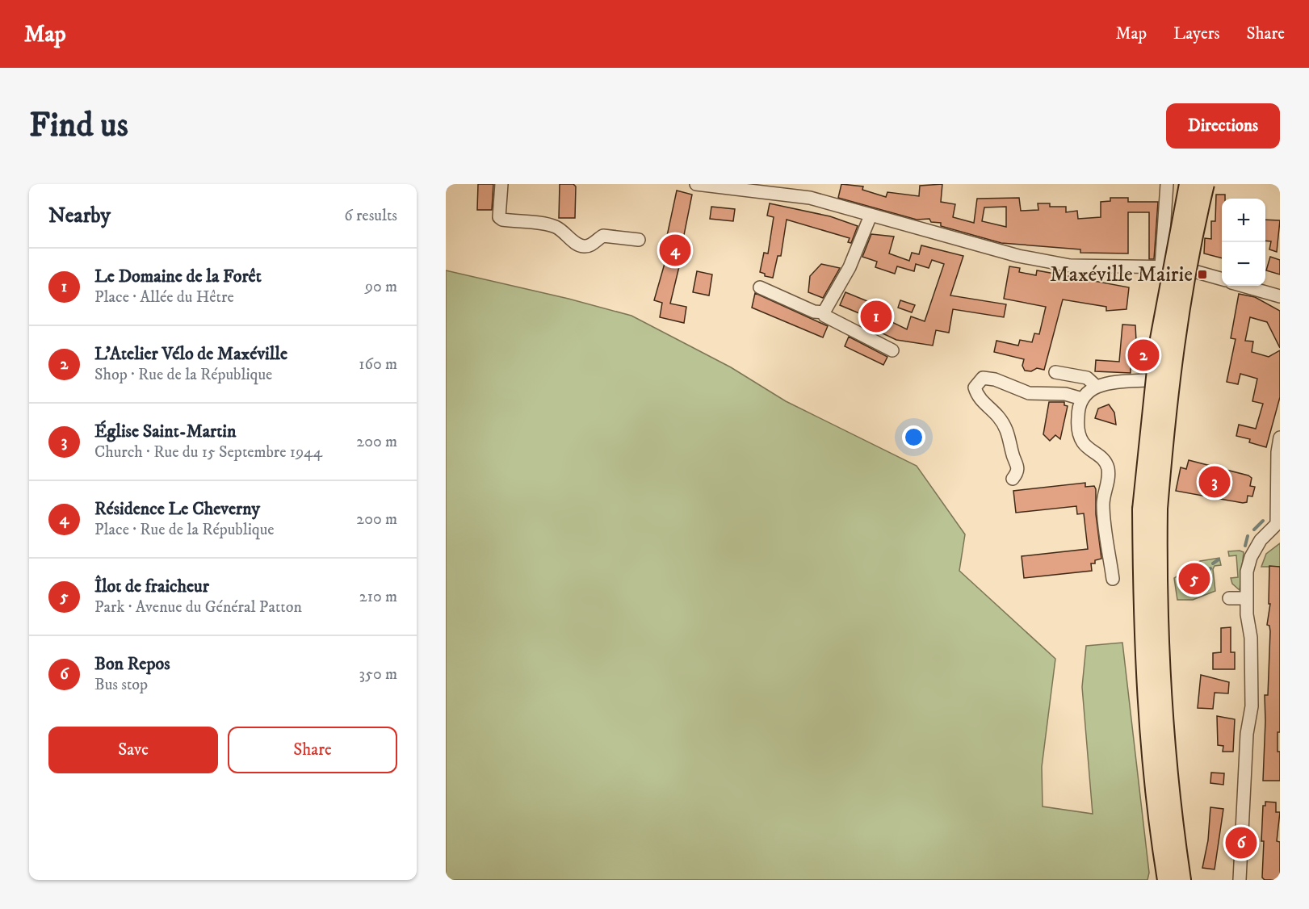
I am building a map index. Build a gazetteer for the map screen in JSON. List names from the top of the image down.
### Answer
{
  "places": {
    "transit": ["Maxéville Mairie"]
  },
  "page": {
    "header": "Map",
    "nav": ["Map", "Layers", "Share"],
    "buttons": [
      "Directions",
      ["Save", "Share"]
    ],
    "title": "Find us",
    "heading": ["Nearby", "6 results"],
    "map_buttons": ["+", "−"],
    "pins": [
      "4",
      "1",
      "2",
      "3",
      "5",
      "6"
    ],
    "list": [
      {
        "mark": "1",
        "name": "Le Domaine de la Forêt",
        "note": "Place · Allée du Hêtre",
        "value": "90 m"
      },
      {
        "mark": "2",
        "name": "L'Atelier Vélo de Maxéville",
        "note": "Shop · Rue de la République",
        "value": "160 m"
      },
      {
        "mark": "3",
        "name": "Église Saint-Martin",
        "note": "Church · Rue du 15 Septembre 1944",
        "value": "200 m"
      },
      {
        "mark": "4",
        "name": "Résidence Le Cheverny",
        "note": "Place · Rue de la République",
        "value": "200 m"
      },
      {
        "mark": "5",
        "name": "Îlot de fraicheur",
        "note": "Park · Avenue du Général Patton",
        "value": "210 m"
      },
      {
        "mark": "6",
        "name": "Bon Repos",
        "note": "Bus stop",
        "value": "350 m"
      }
    ]
  }
}
